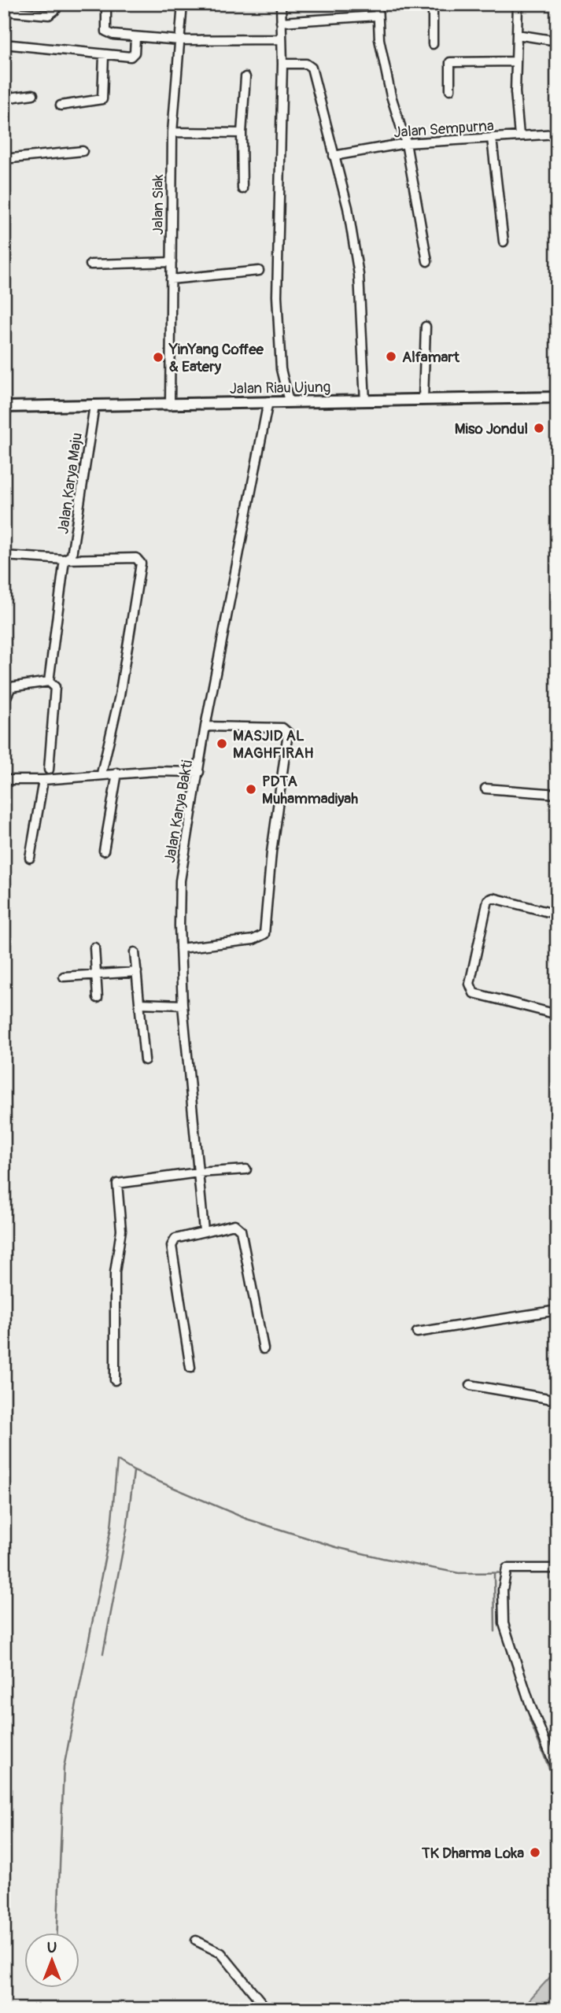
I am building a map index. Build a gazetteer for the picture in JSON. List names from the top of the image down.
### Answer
{
  "streets": {
    "main road": ["Jalan Riau Ujung"],
    "street": [
      "Jalan Sempurna",
      "Jalan Siak",
      "Jalan Karya Maju",
      "Jalan Karya Bakti"
    ]
  },
  "crossings": [
    ["Jalan Siak", "Jalan Riau Ujung"],
    ["Jalan Riau Ujung", "Jalan Karya Maju"],
    ["Jalan Riau Ujung", "Jalan Karya Bakti"]
  ],
  "places": [
    "Alfamart",
    "YinYang Coffee & Eatery",
    "Miso Jondul",
    "MASJID AL MAGHFIRAH",
    "PDTA Muhammadiyah",
    "TK Dharma Loka"
  ],
  "north": "top"
}
